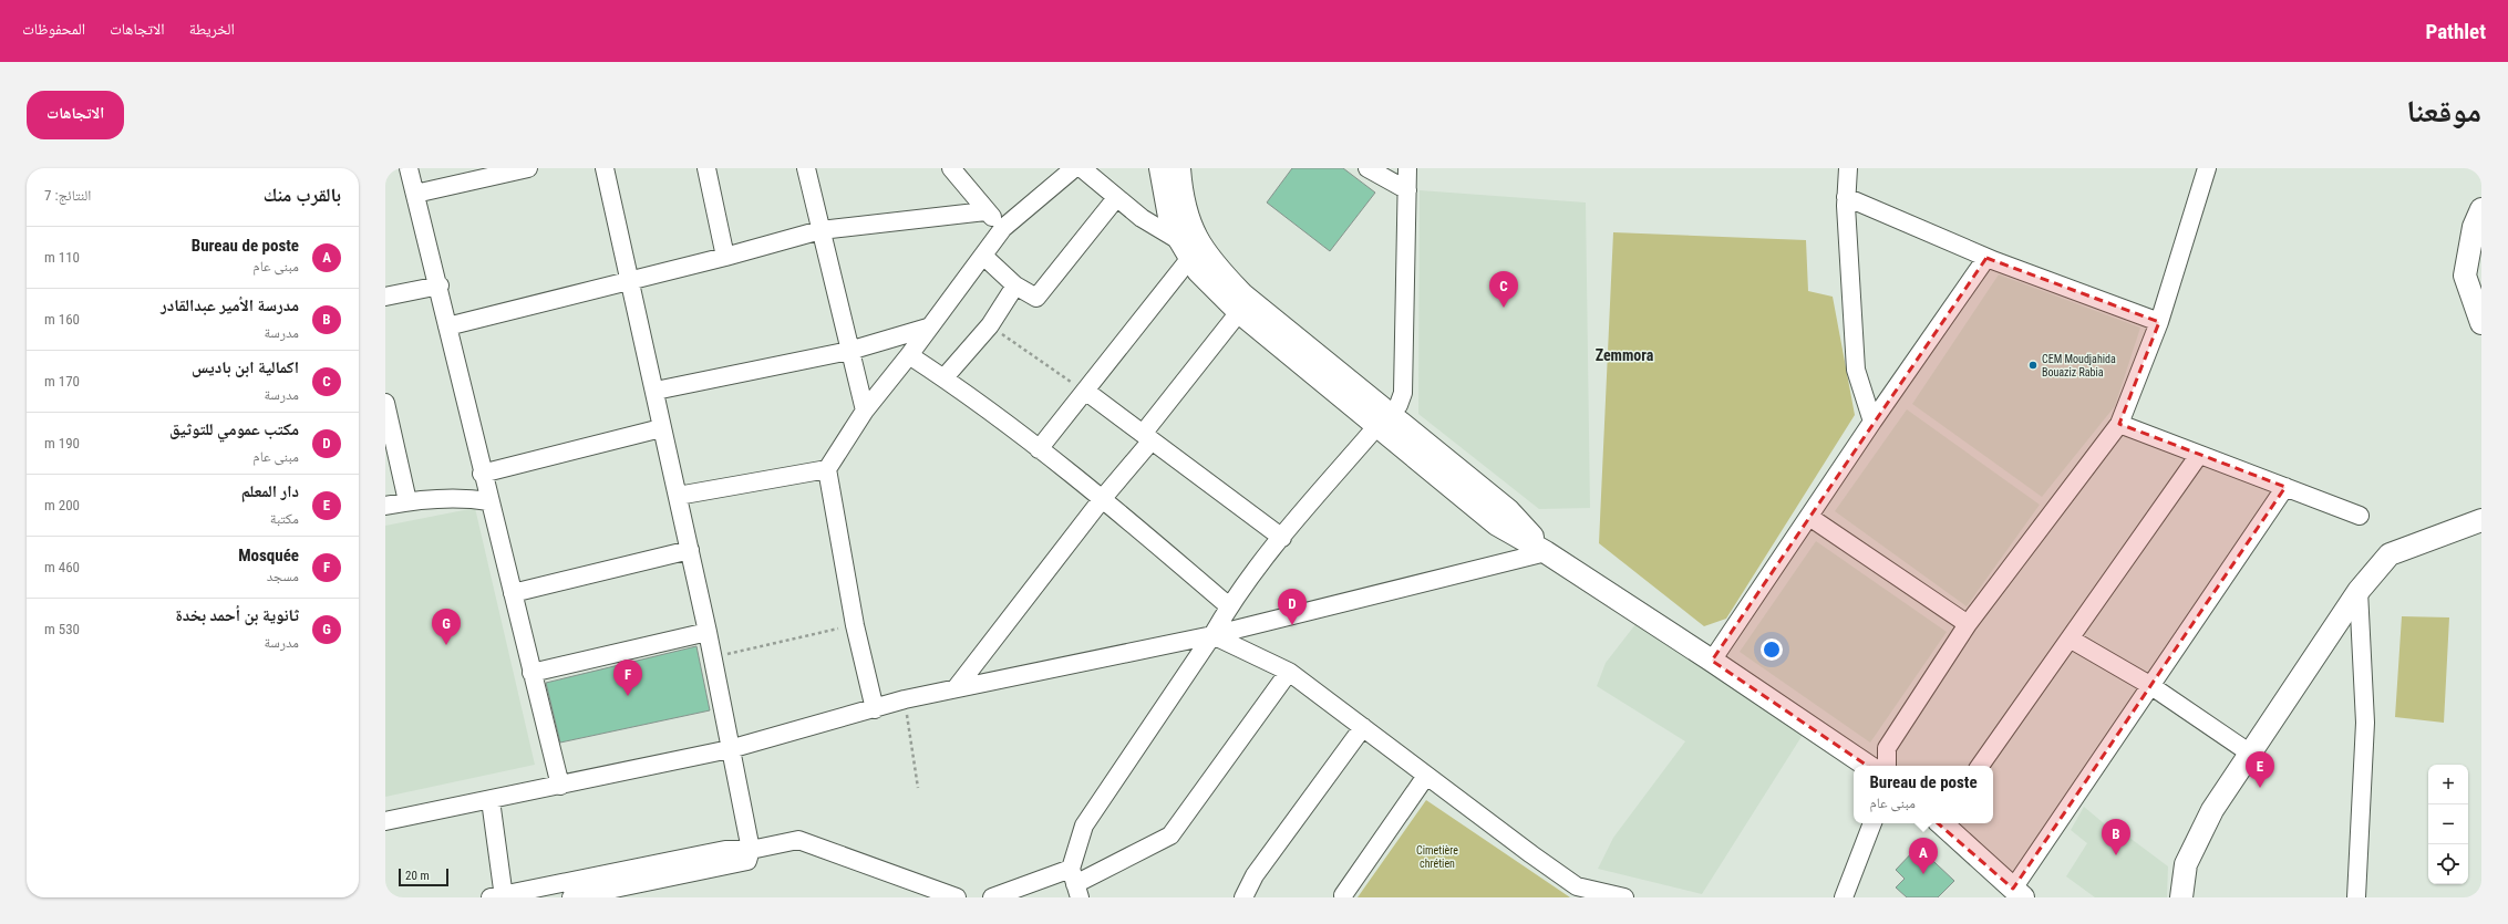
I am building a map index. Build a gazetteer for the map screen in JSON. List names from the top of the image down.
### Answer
{
  "districts": ["Zemmora"],
  "parks": ["Cimetière chrétien"],
  "places": ["CEM Moudjahida Bouaziz Rabia"],
  "scale_bar": "20 m",
  "page": {
    "header": "Pathlet",
    "nav": ["الخريطة", "الاتجاهات", "المحفوظات"],
    "title": "موقعنا",
    "buttons": "الاتجاهات",
    "heading": ["بالقرب منك", "النتائج: 7"],
    "list": [
      {
        "mark": "A",
        "name": "Bureau de poste",
        "note": "مبنى عام",
        "value": "110 m"
      },
      {
        "mark": "B",
        "name": "مدرسة الأمير عبدالقادر",
        "note": "مدرسة",
        "value": "160 m"
      },
      {
        "mark": "C",
        "name": "اكمالية ابن باديس",
        "note": "مدرسة",
        "value": "170 m"
      },
      {
        "mark": "D",
        "name": "مكتب عمومي للتوثيق",
        "note": "مبنى عام",
        "value": "190 m"
      },
      {
        "mark": "E",
        "name": "دار المعلم",
        "note": "مكتبة",
        "value": "200 m"
      },
      {
        "mark": "F",
        "name": "Mosquée",
        "note": "مسجد",
        "value": "460 m"
      },
      {
        "mark": "G",
        "name": "ثانوية بن أحمد بخدة",
        "note": "مدرسة",
        "value": "530 m"
      }
    ],
    "pins": [
      "C",
      "D",
      "G",
      "F",
      "E",
      "B",
      "A"
    ],
    "map_buttons": ["+", "−"],
    "popup": ["Bureau de poste", "مبنى عام"],
    "scale": "20 m"
  }
}
